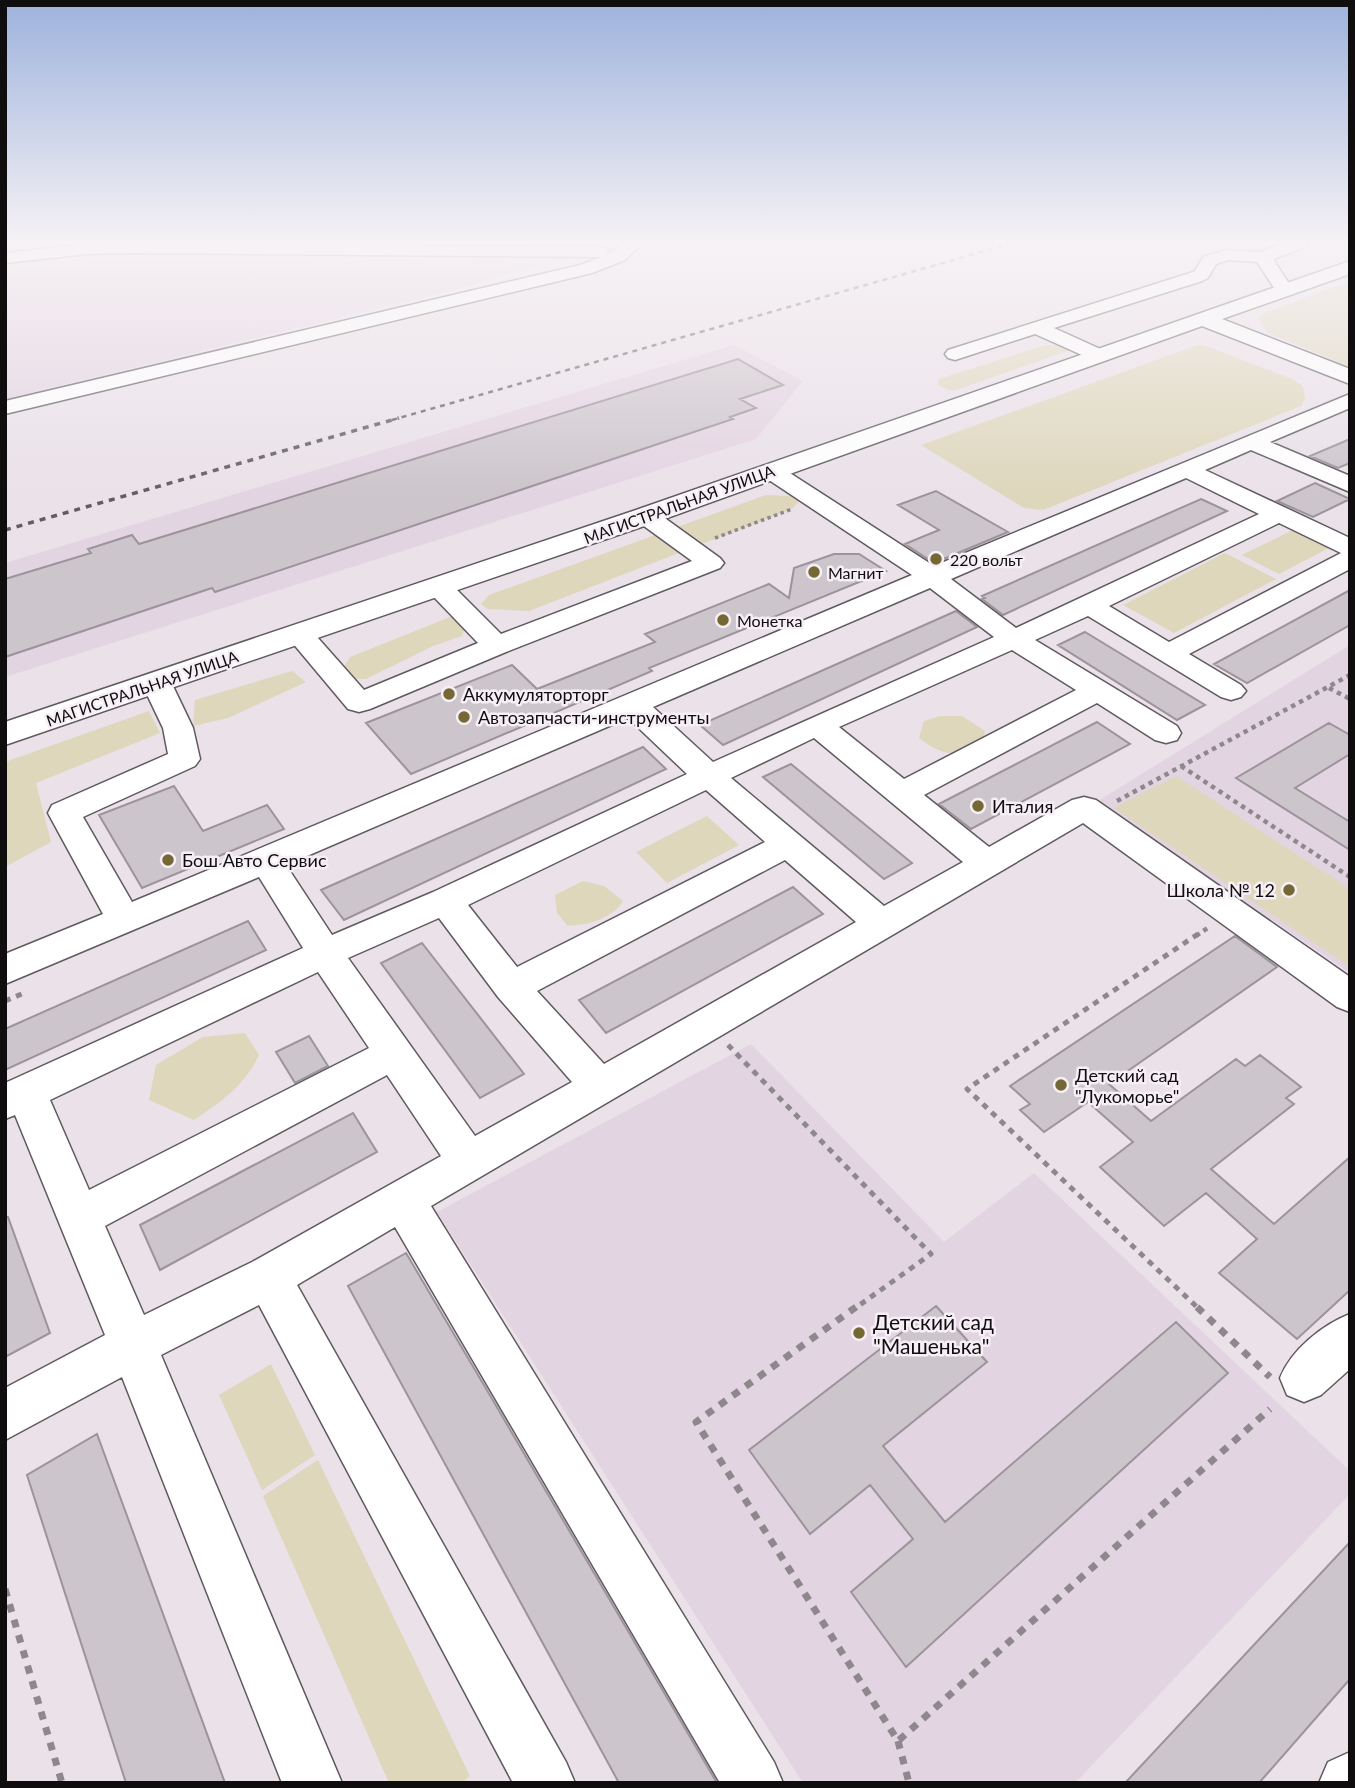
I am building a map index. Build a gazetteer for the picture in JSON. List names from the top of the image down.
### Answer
{
  "streets": {
    "main road": ["МАГИСТРАЛЬНАЯ УЛИЦА"]
  },
  "places": [
    "220 вольт",
    "Магнит",
    "Монетка",
    "Аккумуляторторг",
    "Автозапчасти-инструменты",
    "Италия",
    "Бош Авто Сервис",
    "Школа № 12",
    "Детский сад \"Лукоморье\"",
    "Детский сад \"Машенька\""
  ]
}
